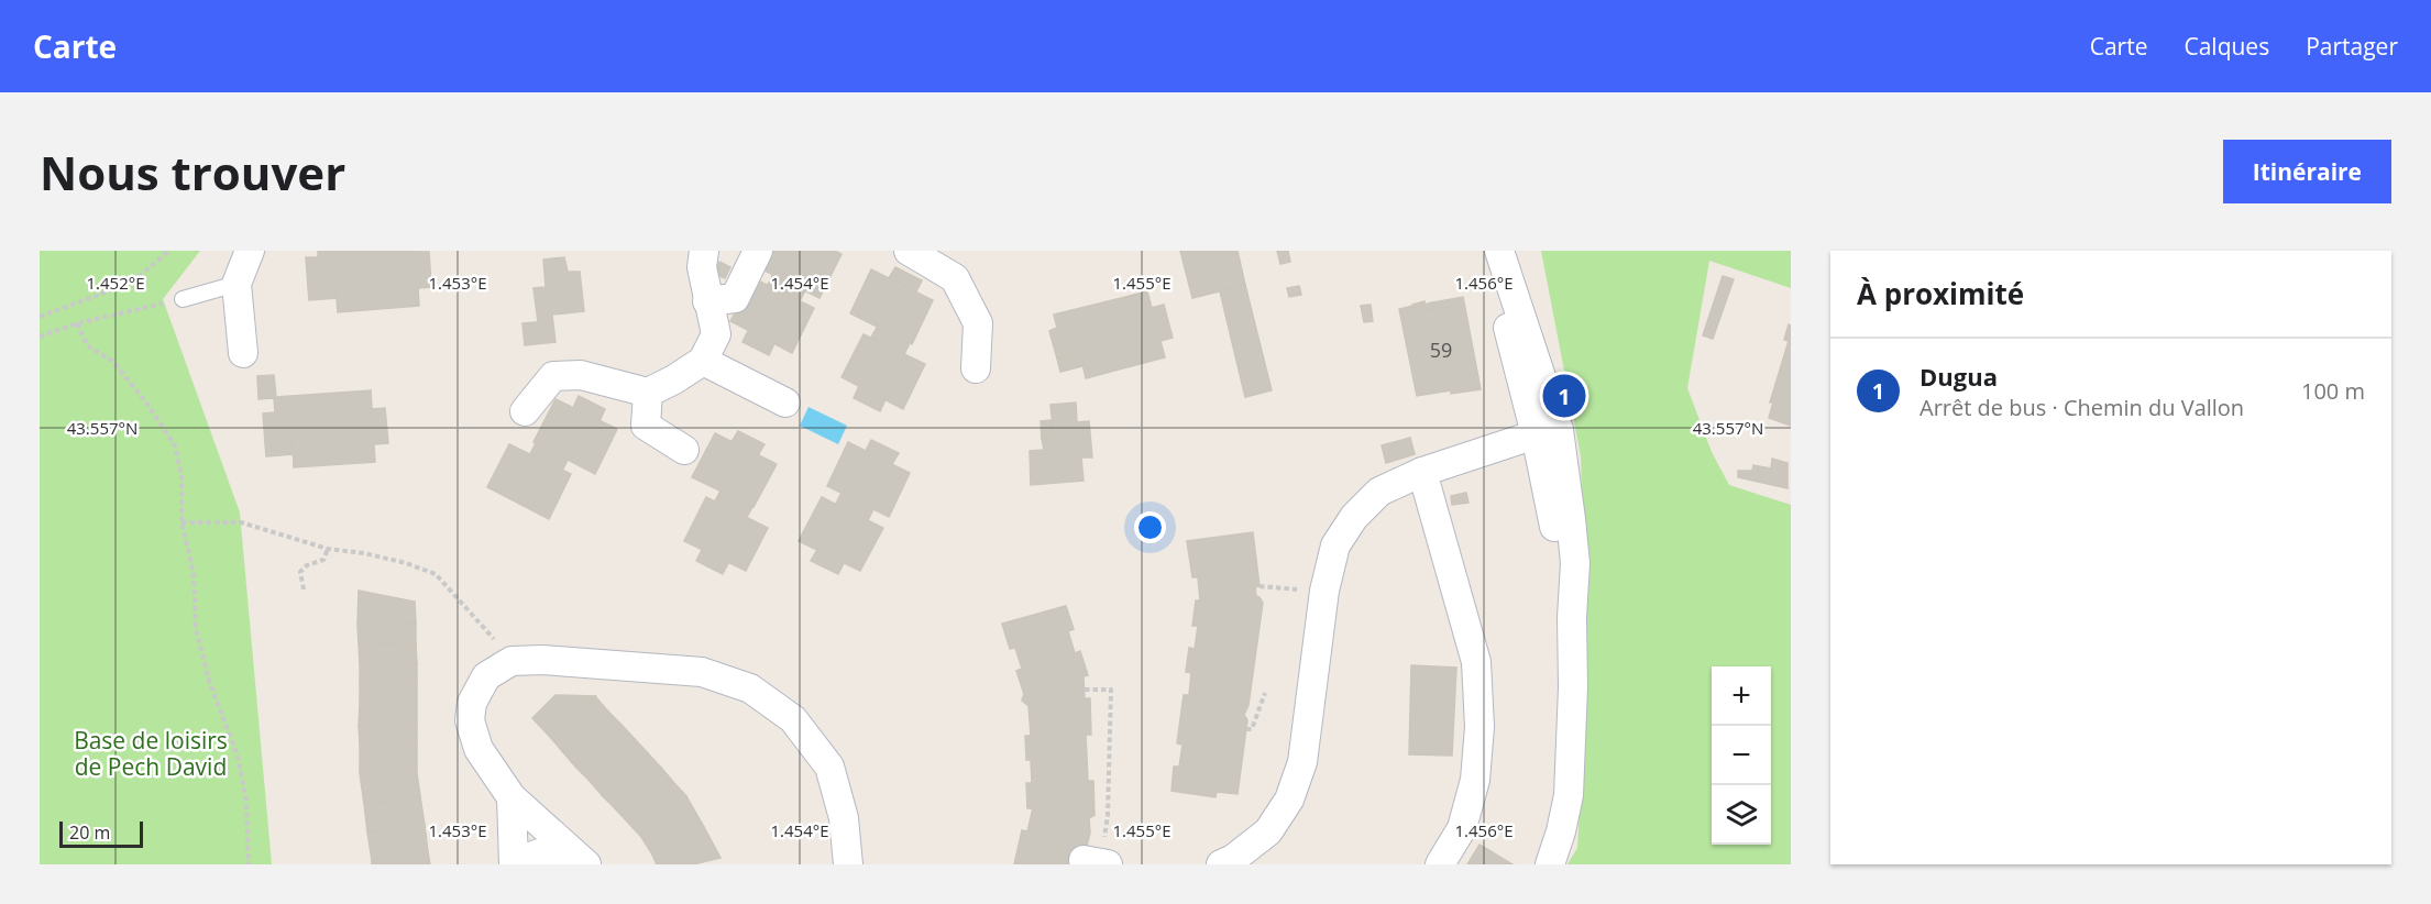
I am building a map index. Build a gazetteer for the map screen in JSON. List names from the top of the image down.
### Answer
{
  "parks": ["Base de loisirs de Pech David"],
  "house_numbers": ["59"],
  "scale_bar": "20 m",
  "page": {
    "header": "Carte",
    "nav": ["Carte", "Calques", "Partager"],
    "buttons": "Itinéraire",
    "title": "Nous trouver",
    "heading": "À proximité",
    "list": [
      {
        "mark": "1",
        "name": "Dugua",
        "note": "Arrêt de bus · Chemin du Vallon",
        "value": "100 m"
      }
    ],
    "pins": "1",
    "map_buttons": ["+", "−"],
    "scale": "20 m"
  },
  "coordinates": [
    "1.452°E",
    "1.453°E",
    "1.454°E",
    "1.455°E",
    "1.456°E",
    "43.557°N"
  ]
}
